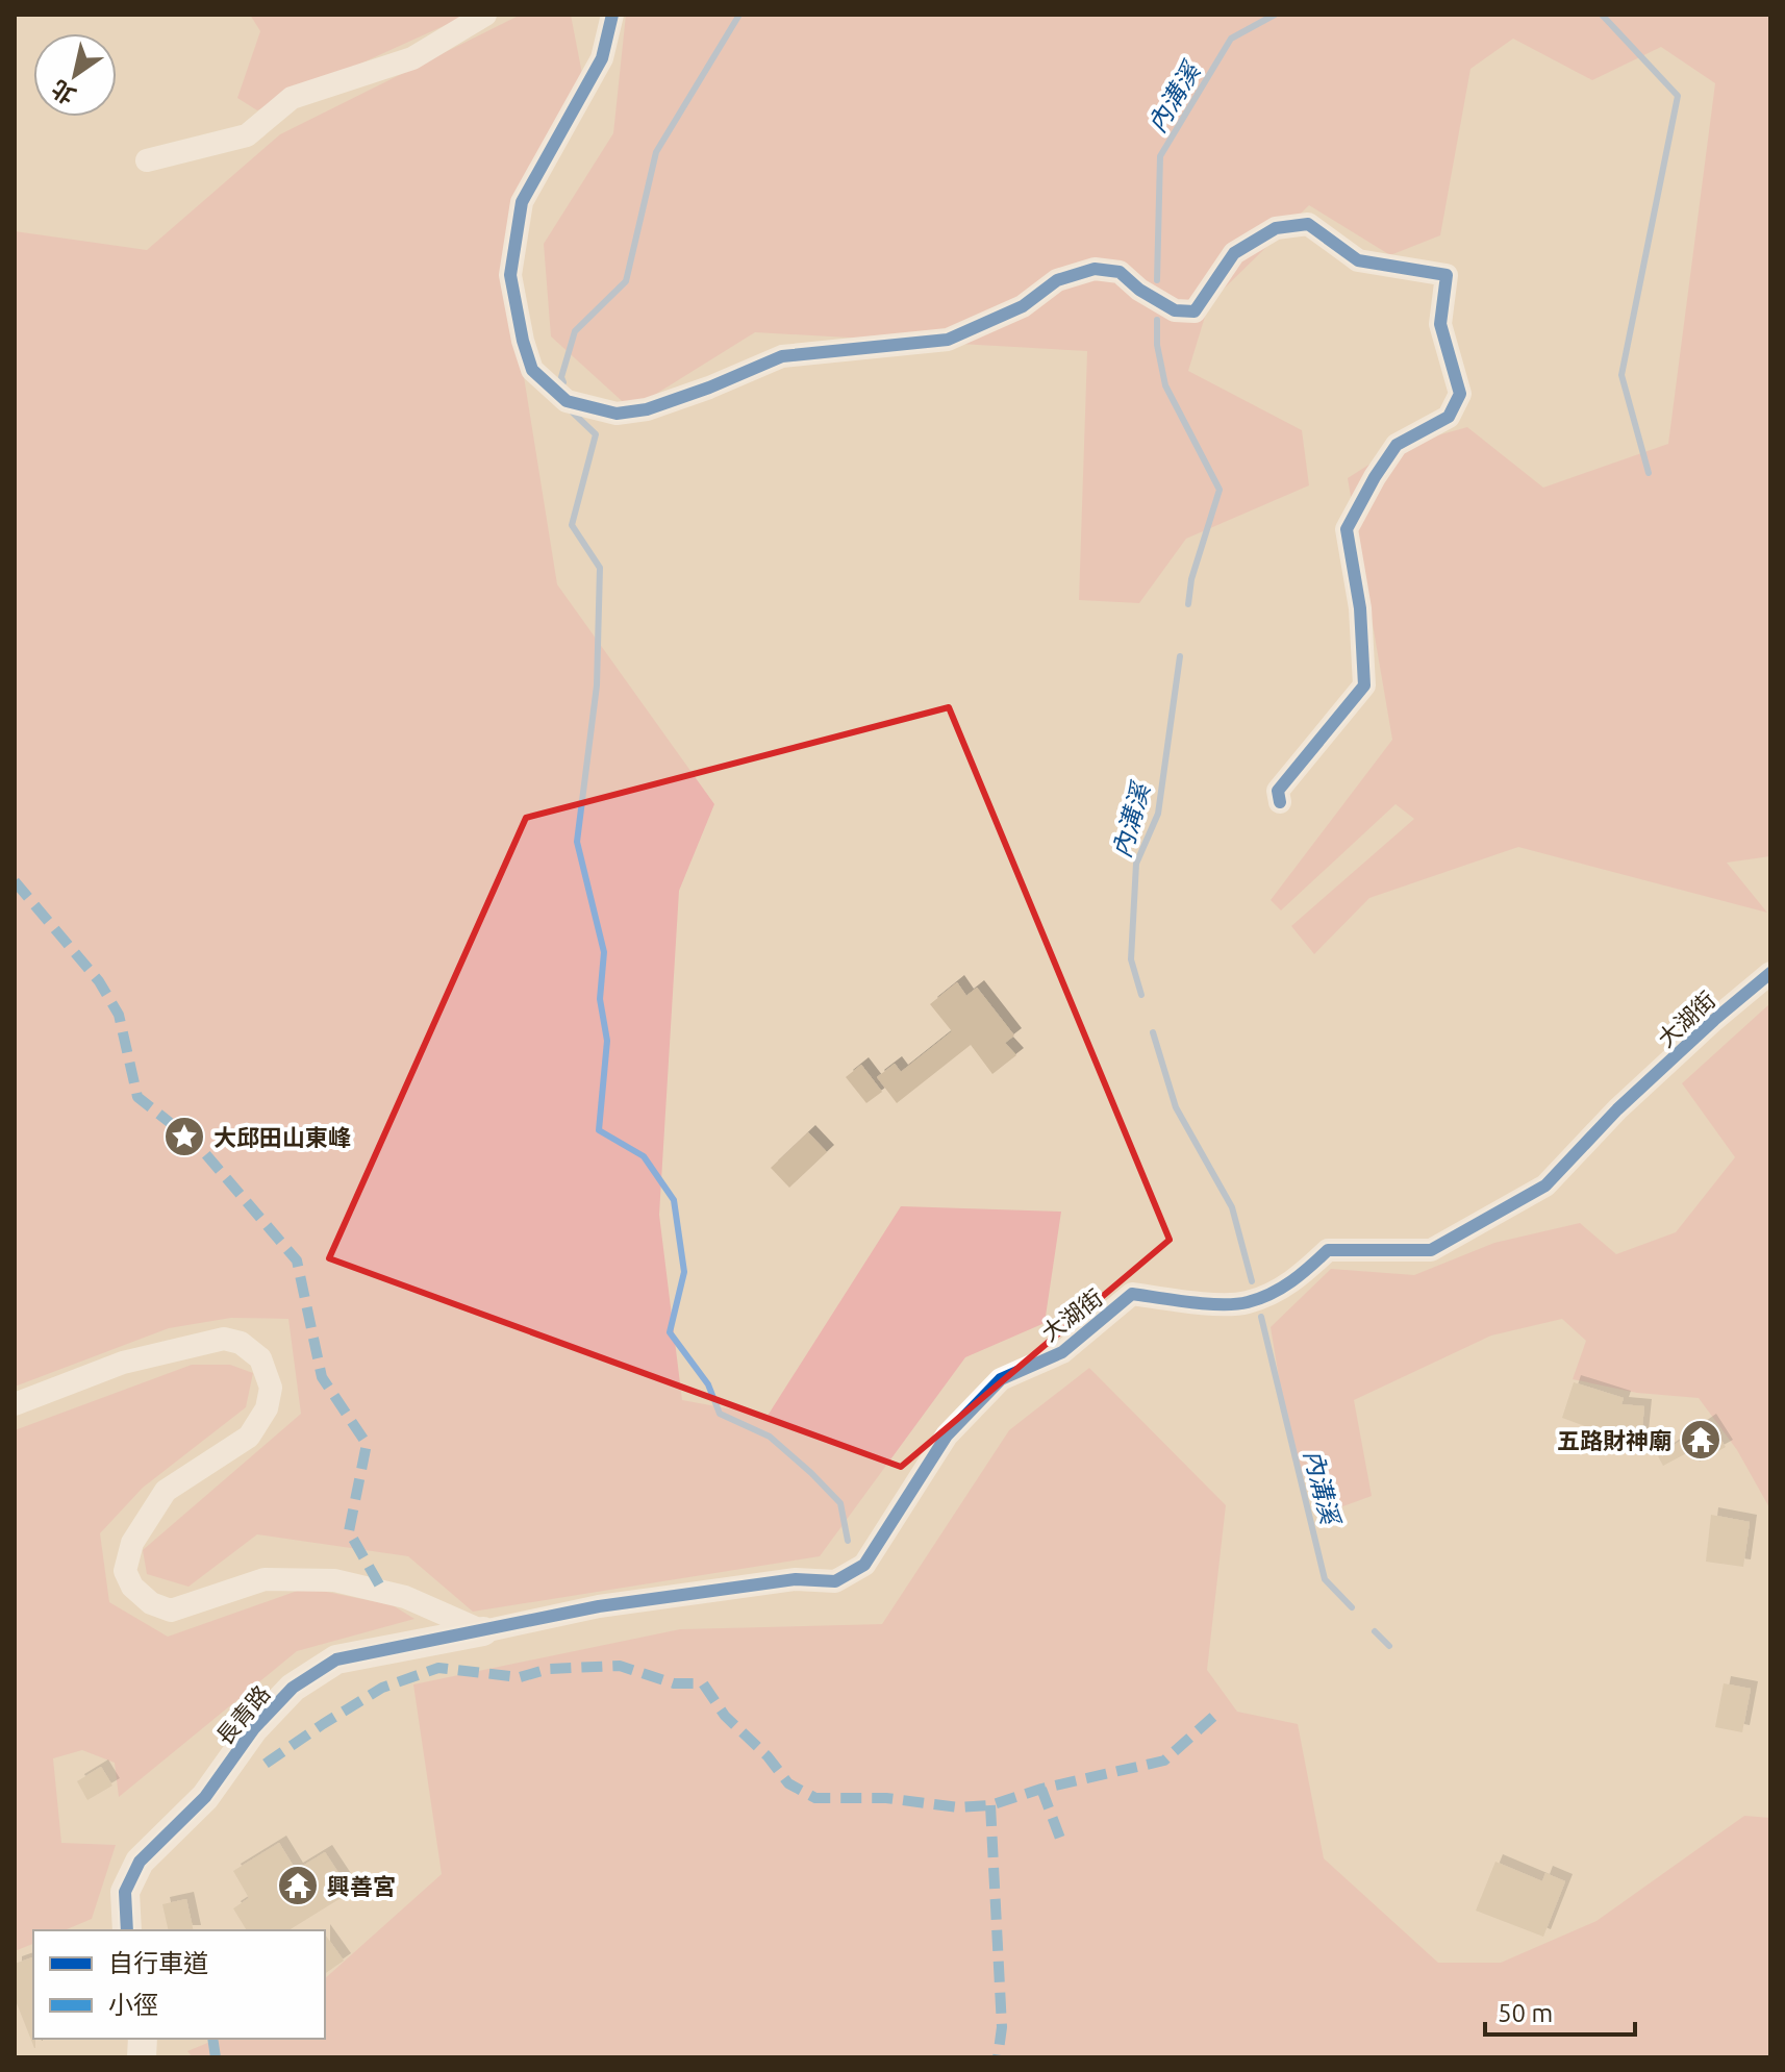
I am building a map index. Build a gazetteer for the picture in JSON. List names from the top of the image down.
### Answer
{
  "streets": {
    "street": ["大湖街", "長青路"]
  },
  "crossings": [
    ["大湖街", "長青路"]
  ],
  "water": ["內溝溪"],
  "places": {
    "place": ["大邱田山東峰"],
    "temple": ["五路財神廟", "興善宮"]
  },
  "legend": ["自行車道", "小徑"],
  "scale_bar": "50 m",
  "north": "bottom left"
}
